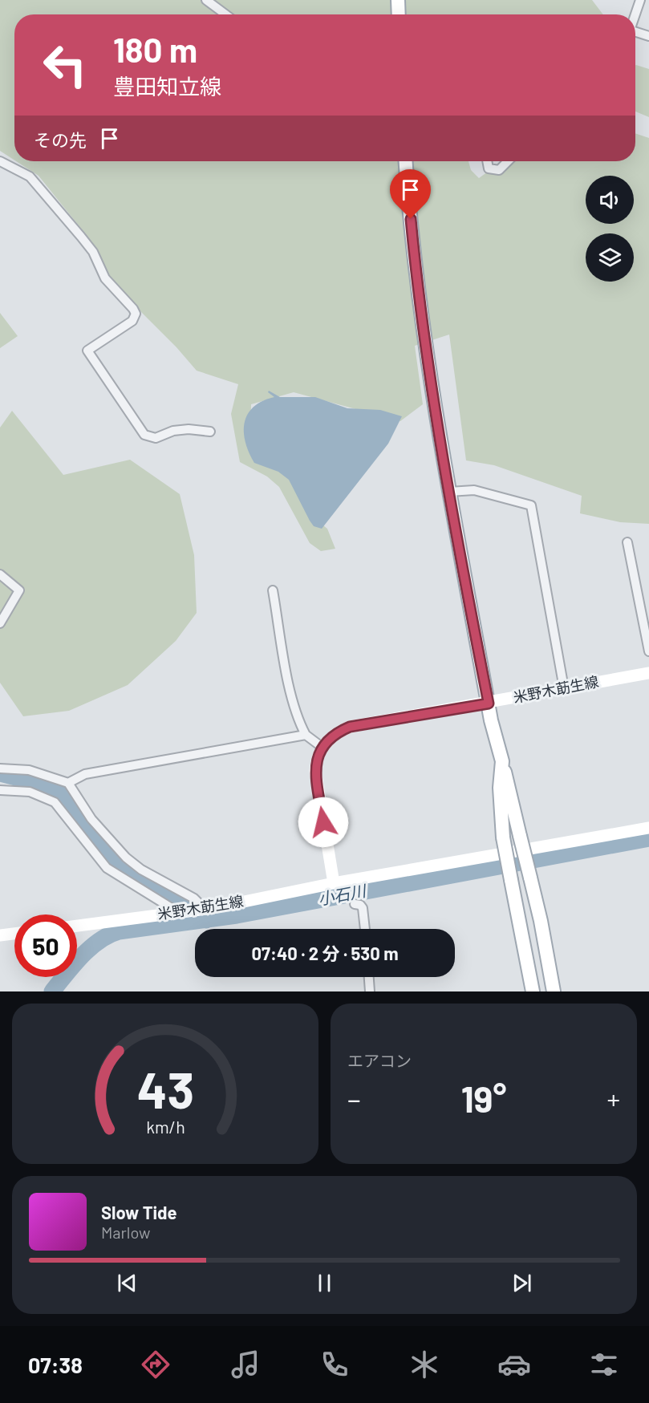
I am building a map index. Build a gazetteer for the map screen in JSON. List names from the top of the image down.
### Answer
{
  "streets": {
    "main road": ["米野木莇生線"]
  },
  "water": ["小石川"],
  "page": {
    "turn": ["180 m", "豊田知立線"],
    "then": "その先",
    "limit": "50",
    "trip": "07:40 · 2 分 · 530 m",
    "tile": "エアコン",
    "heat": ["−", "19°", "+"],
    "song": ["Slow Tide", "Marlow"],
    "tabs": "07:38",
    "gauge": ["43", "km/h"]
  }
}
